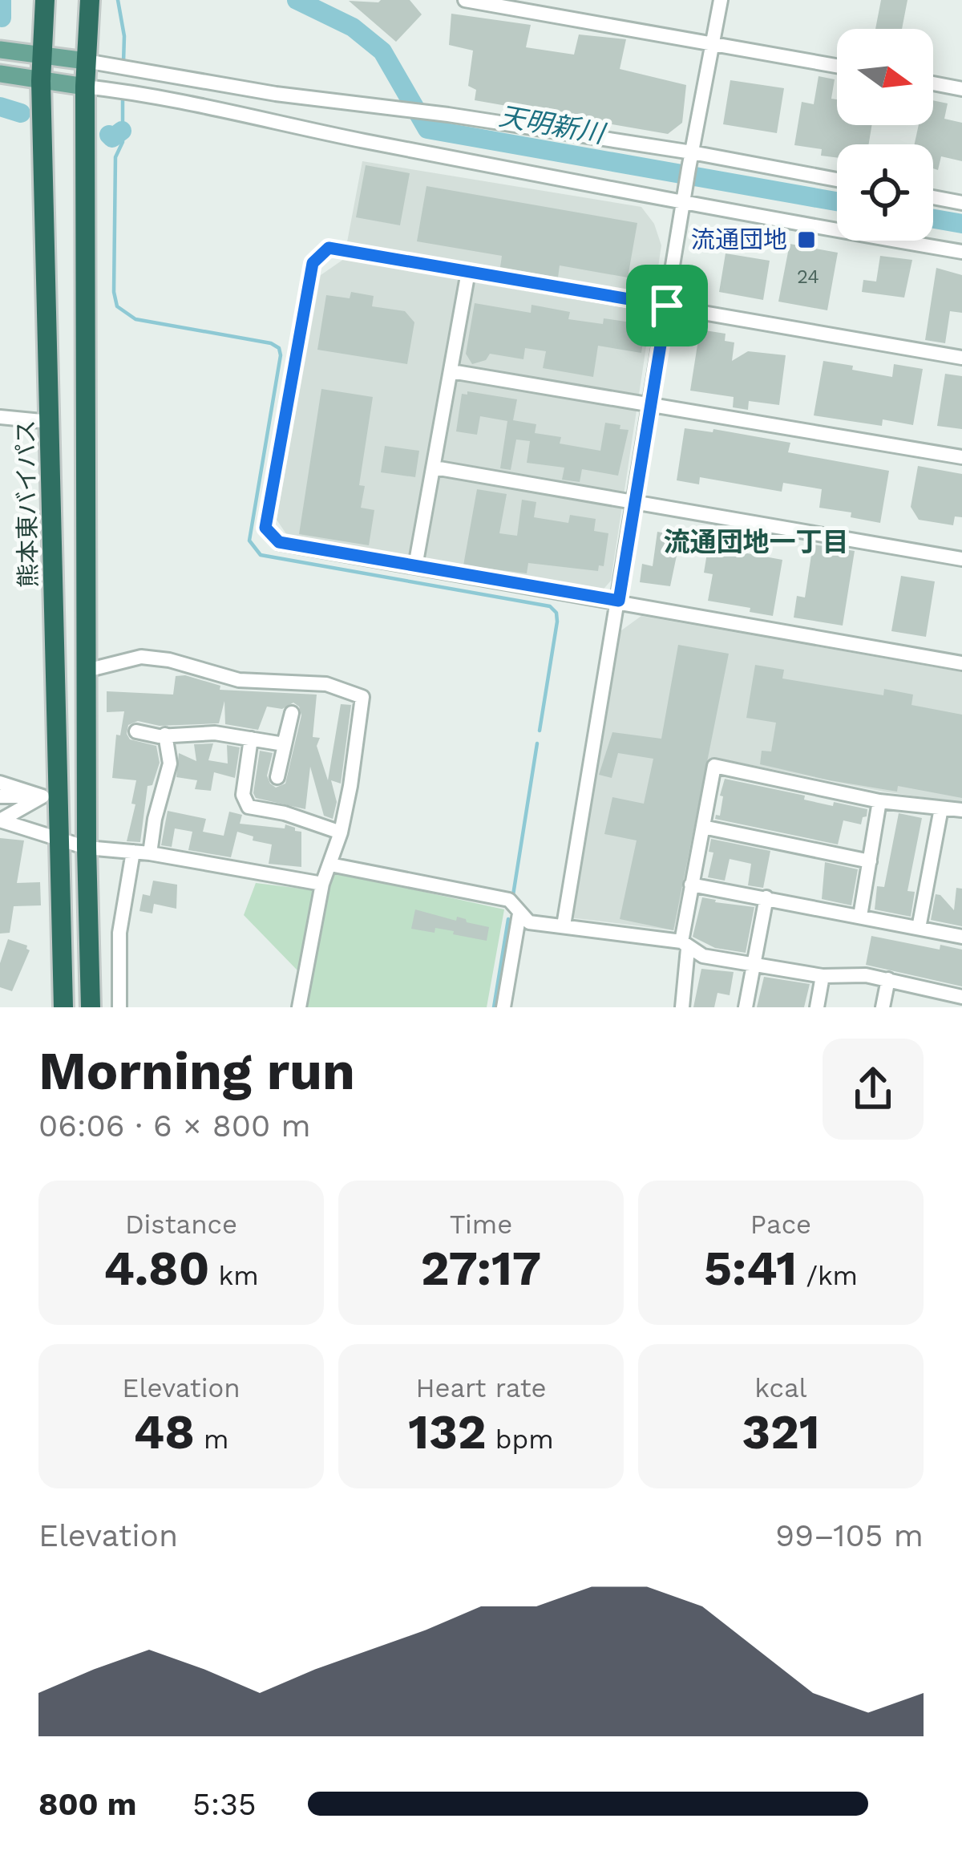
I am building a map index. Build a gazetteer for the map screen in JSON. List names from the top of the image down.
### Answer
{
  "streets": {
    "highway": ["熊本東バイパス"]
  },
  "districts": ["流通団地一丁目"],
  "water": ["天明新川"],
  "places": {
    "transit": ["流通団地"]
  },
  "house_numbers": ["24"],
  "north": "right",
  "page": {
    "heading": ["Morning run", "06:06 · 6 × 800 m"],
    "stats": [
      ["Distance", "4.80 km"],
      ["Time", "27:17"],
      ["Pace", "5:41 /km"],
      ["Elevation", "48 m"],
      ["Heart rate", "132 bpm"],
      ["kcal", "321"]
    ],
    "chart": ["Elevation", "99–105 m"],
    "list": [
      {
        "name": "800 m",
        "note": "5:35"
      }
    ]
  }
}
